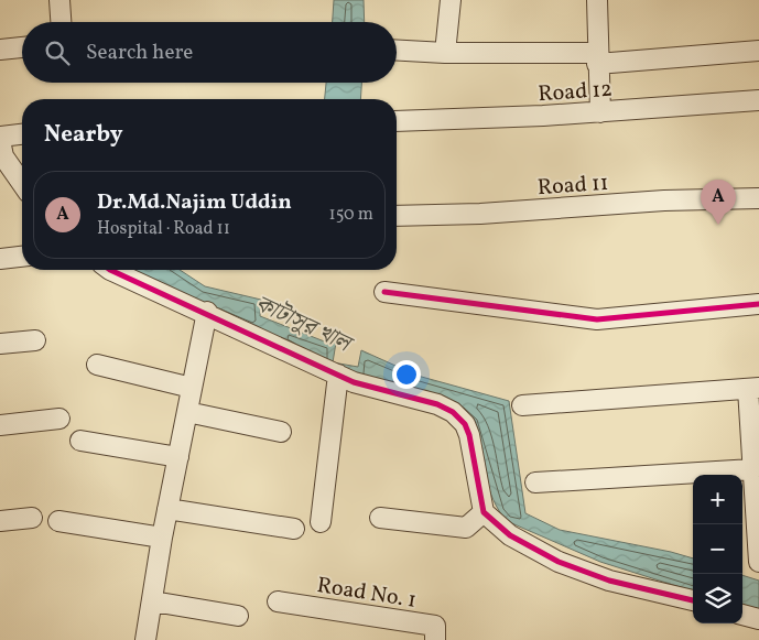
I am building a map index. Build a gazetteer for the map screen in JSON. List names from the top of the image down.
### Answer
{
  "streets": {
    "street": ["Road 12", "Road 11", "Road No. 1"]
  },
  "water": ["কাটাসুর খাল"],
  "page": {
    "search": "Search here",
    "heading": "Nearby",
    "list": [
      {
        "mark": "A",
        "name": "Dr.Md.Najim Uddin",
        "note": "Hospital · Road 11",
        "value": "150 m"
      }
    ],
    "pins": "A",
    "map_buttons": ["+", "−"]
  }
}
